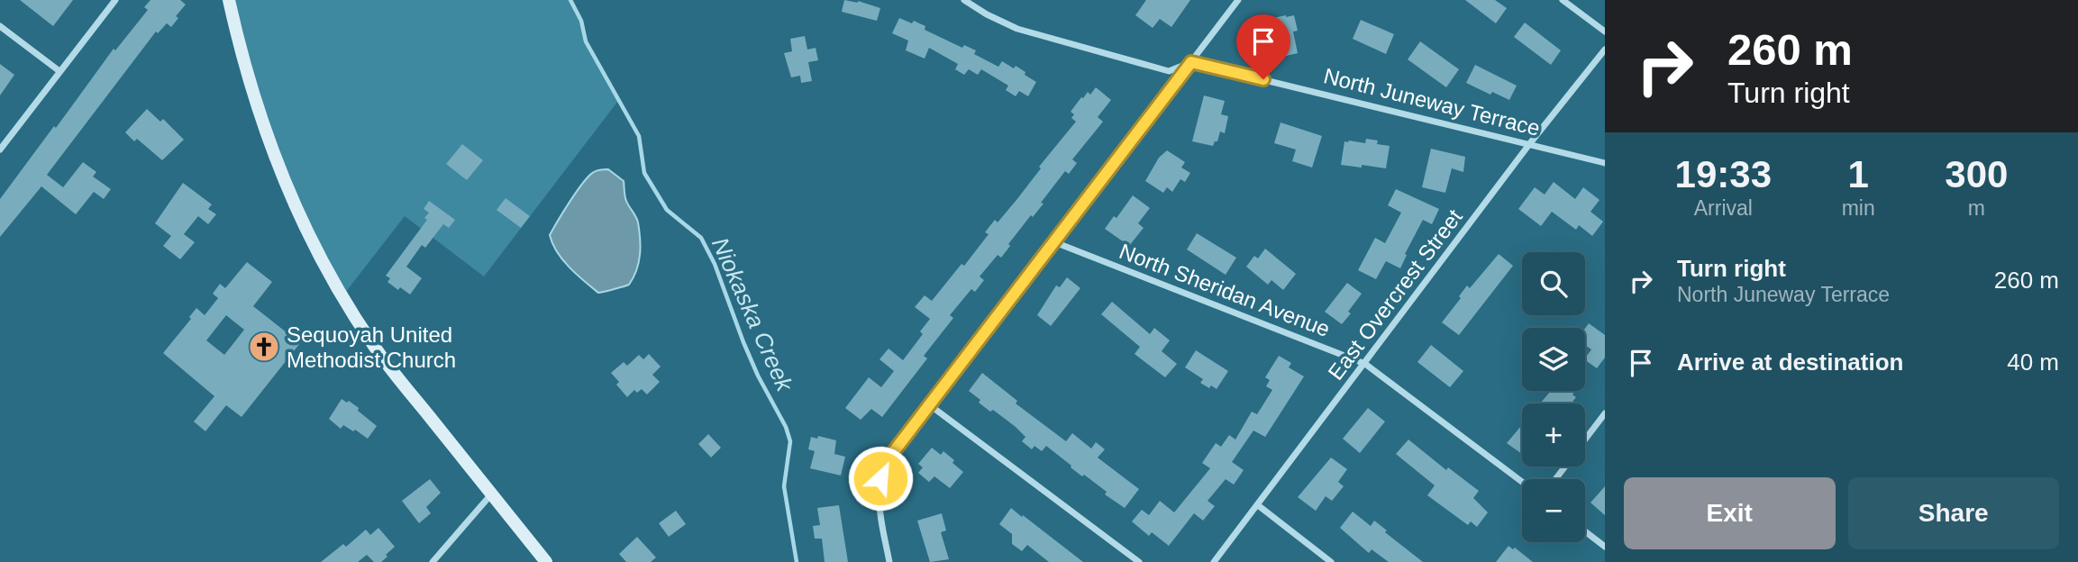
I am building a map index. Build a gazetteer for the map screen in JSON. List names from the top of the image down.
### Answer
{
  "streets": {
    "street": ["North Juneway Terrace", "North Sheridan Avenue", "East Overcrest Street"]
  },
  "crossings": [
    ["North Juneway Terrace", "East Overcrest Street"],
    ["North Sheridan Avenue", "East Overcrest Street"]
  ],
  "water": ["Niokaska Creek"],
  "places": {
    "church": ["Sequoyah United Methodist Church"]
  },
  "page": {
    "turn": ["260 m", "Turn right"],
    "eta": [
      "19:33",
      "Arrival",
      "1",
      "min",
      "300",
      "m"
    ],
    "list": [
      {
        "name": "Turn right",
        "note": "North Juneway Terrace",
        "value": "260 m"
      },
      {
        "name": "Arrive at destination",
        "value": "40 m"
      }
    ],
    "map_buttons": ["+", "−"],
    "buttons": ["Exit", "Share"]
  }
}
